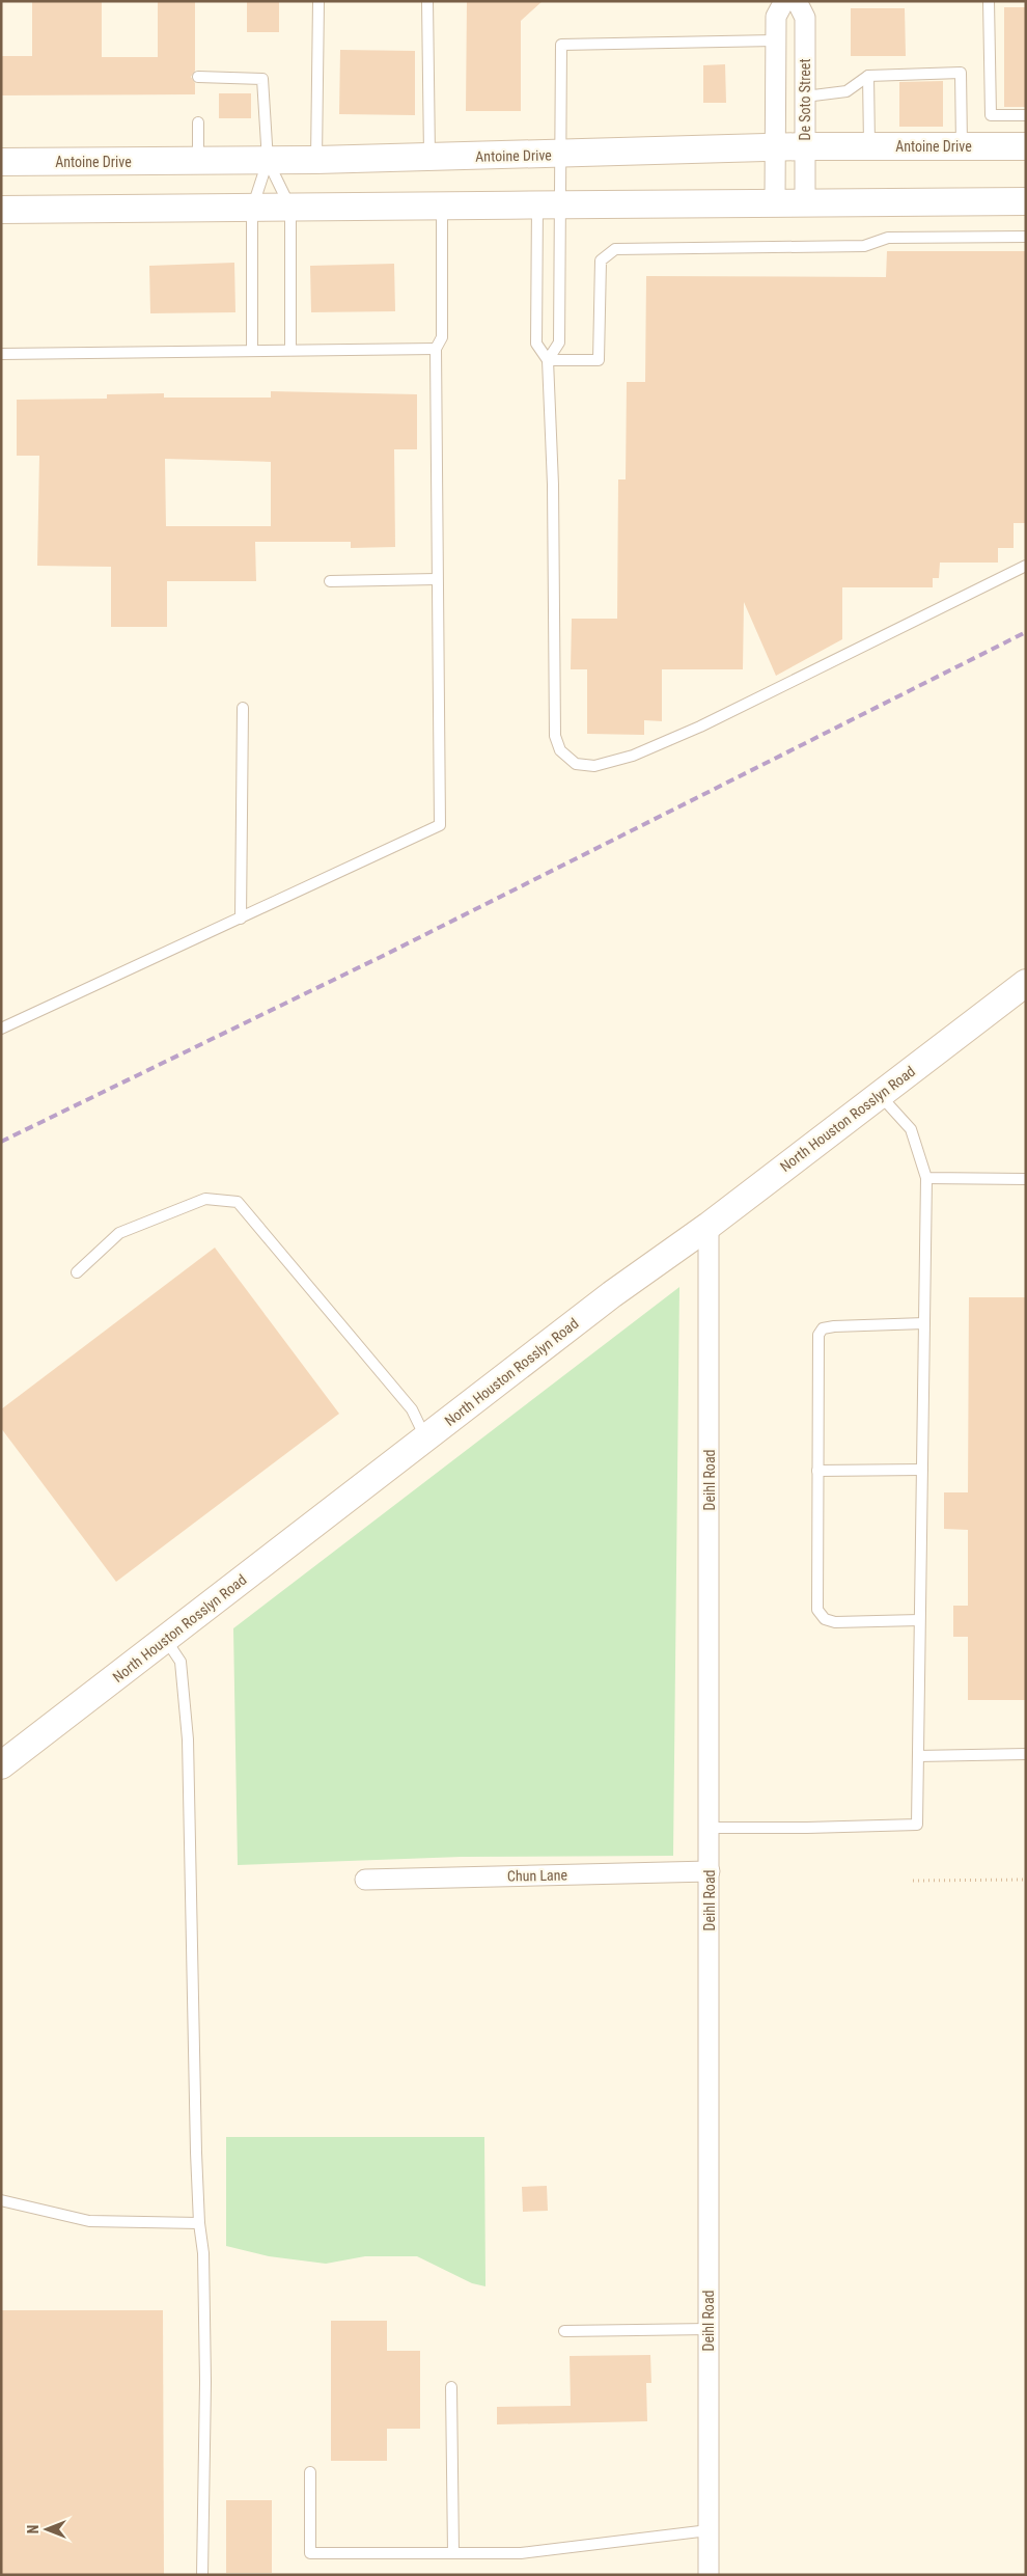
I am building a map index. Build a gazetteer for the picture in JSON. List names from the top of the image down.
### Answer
{
  "streets": {
    "main road": ["Antoine Drive", "North Houston Rosslyn Road"],
    "street": ["De Soto Street", "Deihl Road", "Chun Lane"]
  },
  "crossings": [
    ["De Soto Street", "Antoine Drive"],
    ["North Houston Rosslyn Road", "Deihl Road"],
    ["Deihl Road", "Chun Lane"]
  ],
  "north": "left"
}
